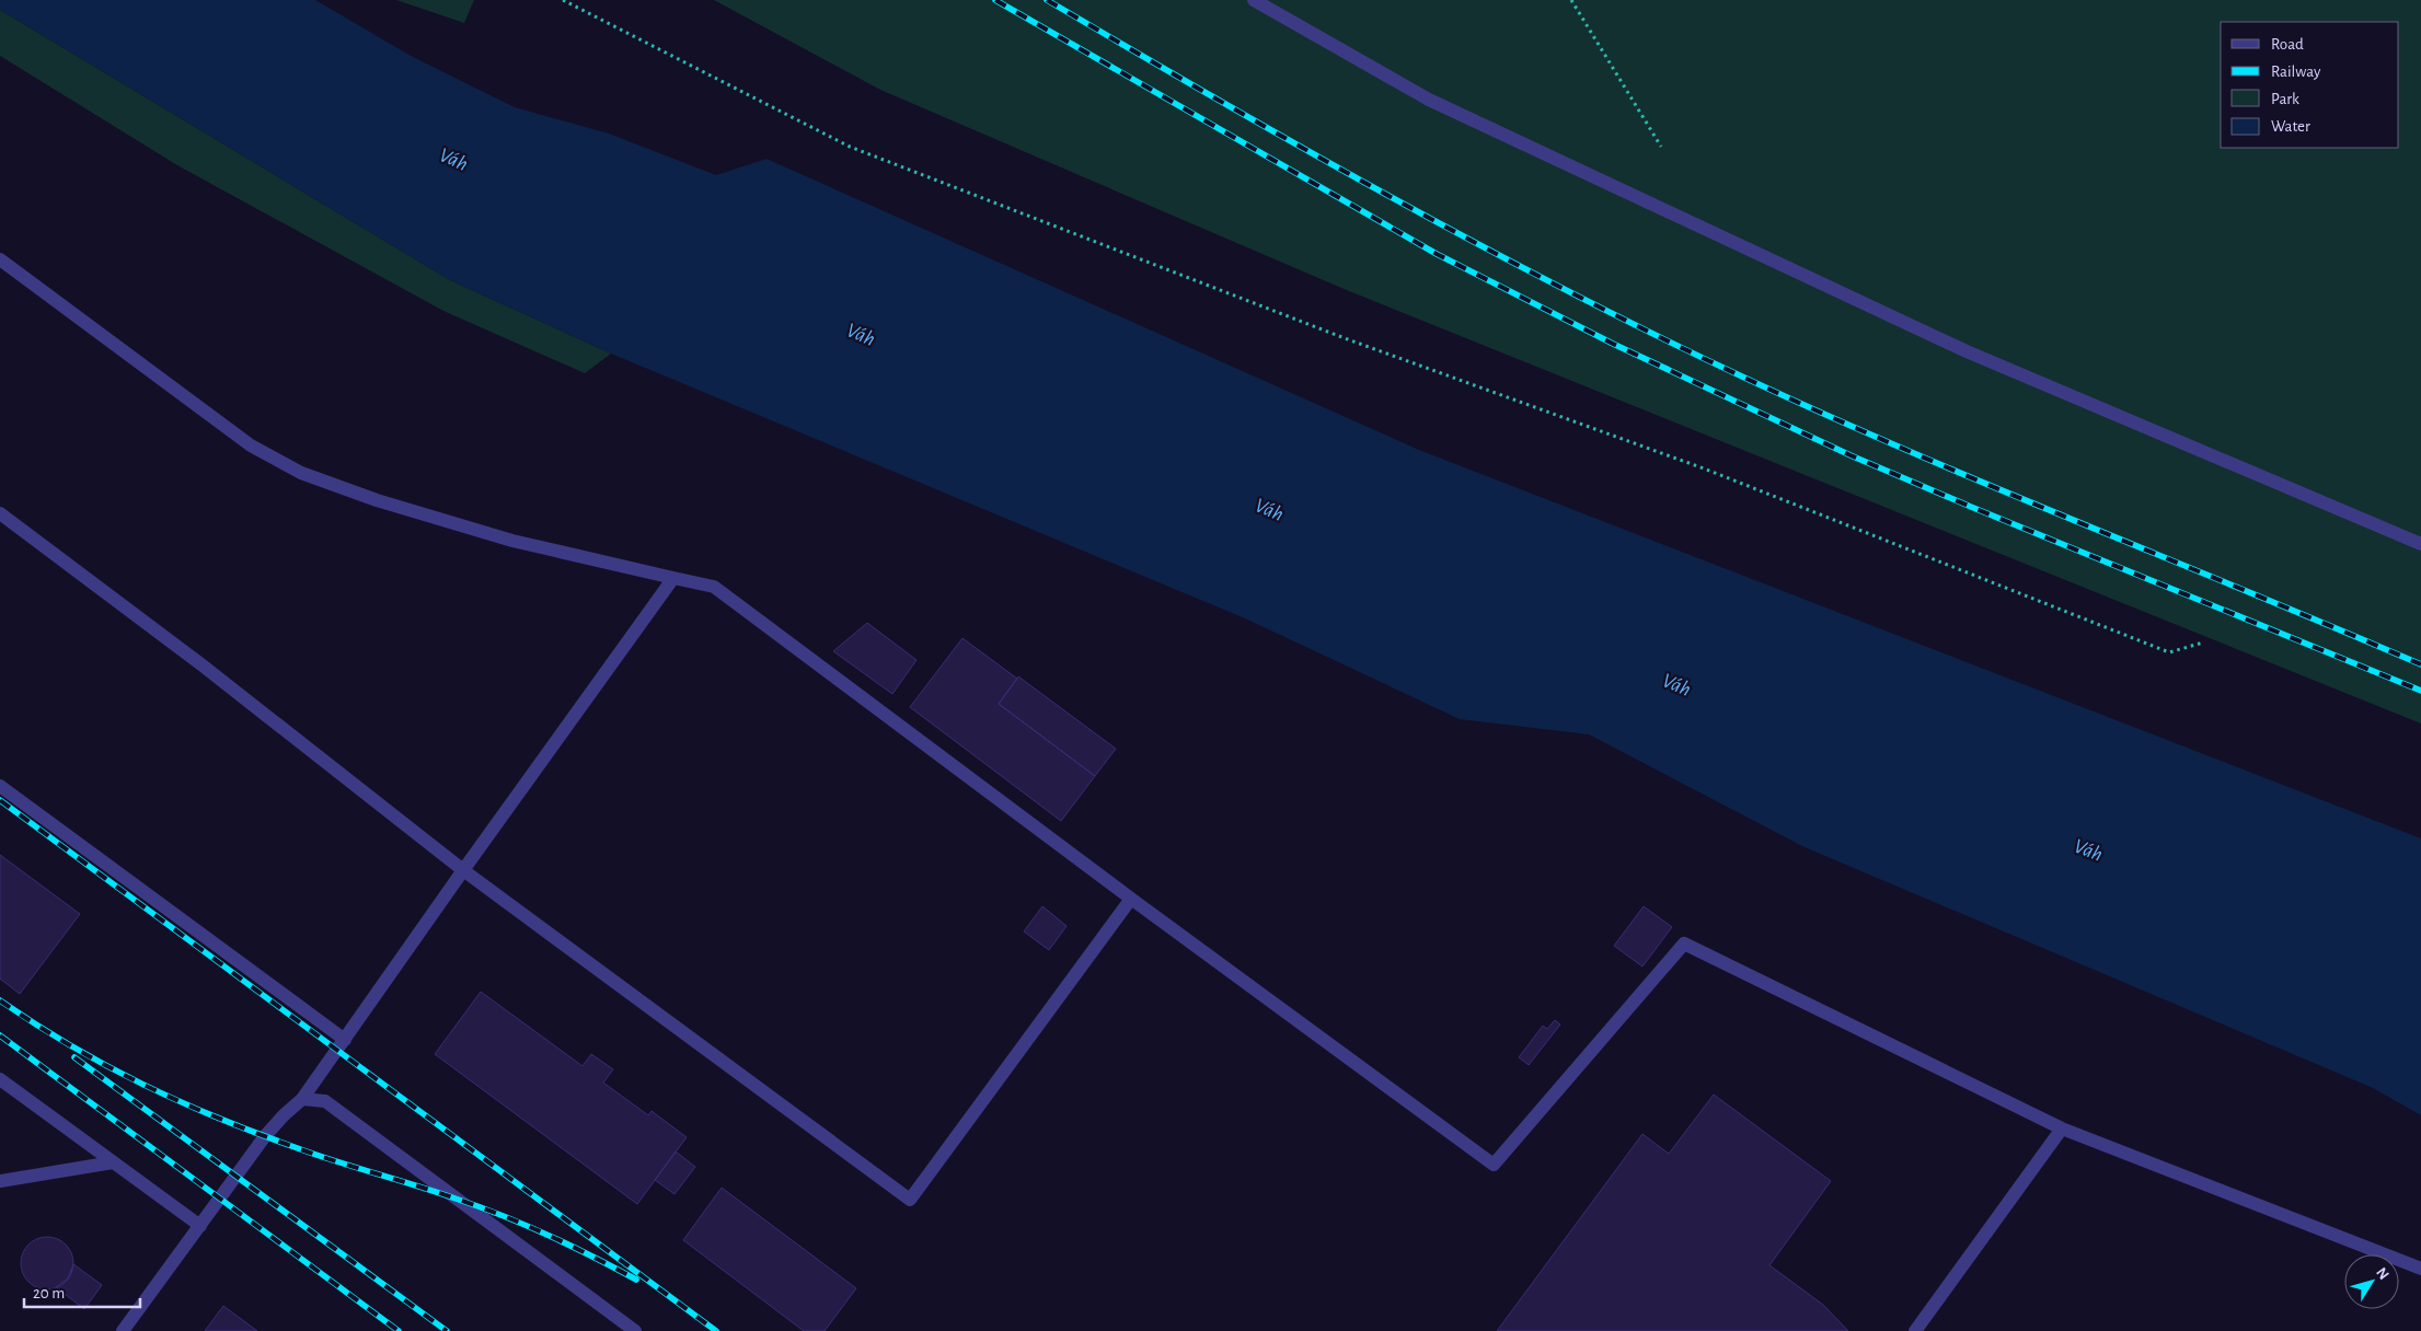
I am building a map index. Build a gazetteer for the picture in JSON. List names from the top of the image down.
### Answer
{
  "water": ["Váh"],
  "legend": [
    "Road",
    "Railway",
    "Park",
    "Water"
  ],
  "scale_bar": "20 m",
  "north": "top right"
}
